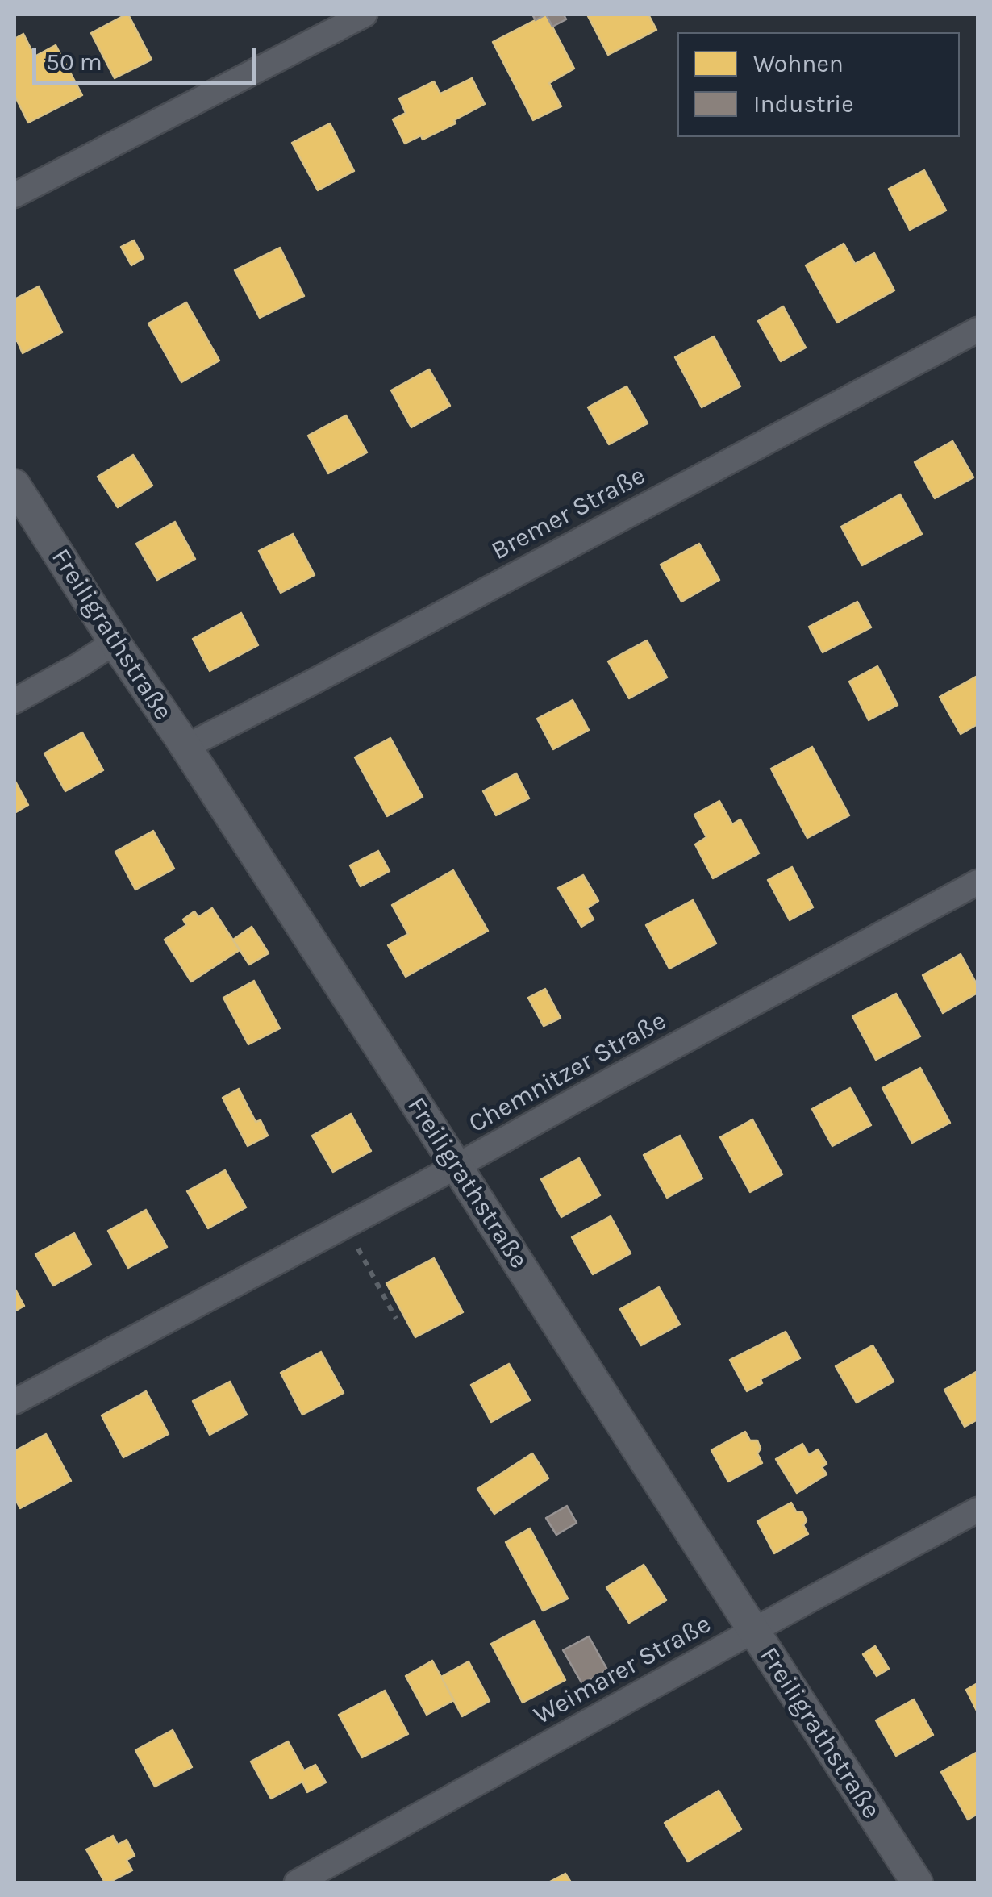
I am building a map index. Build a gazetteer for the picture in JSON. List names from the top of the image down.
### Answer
{
  "streets": {
    "street": [
      "Bremer Straße",
      "Freiligrathstraße",
      "Chemnitzer Straße",
      "Weimarer Straße"
    ]
  },
  "crossings": [
    ["Bremer Straße", "Freiligrathstraße"],
    ["Freiligrathstraße", "Chemnitzer Straße"],
    ["Freiligrathstraße", "Weimarer Straße"]
  ],
  "legend": ["Wohnen", "Industrie"],
  "scale_bar": "50 m"
}
